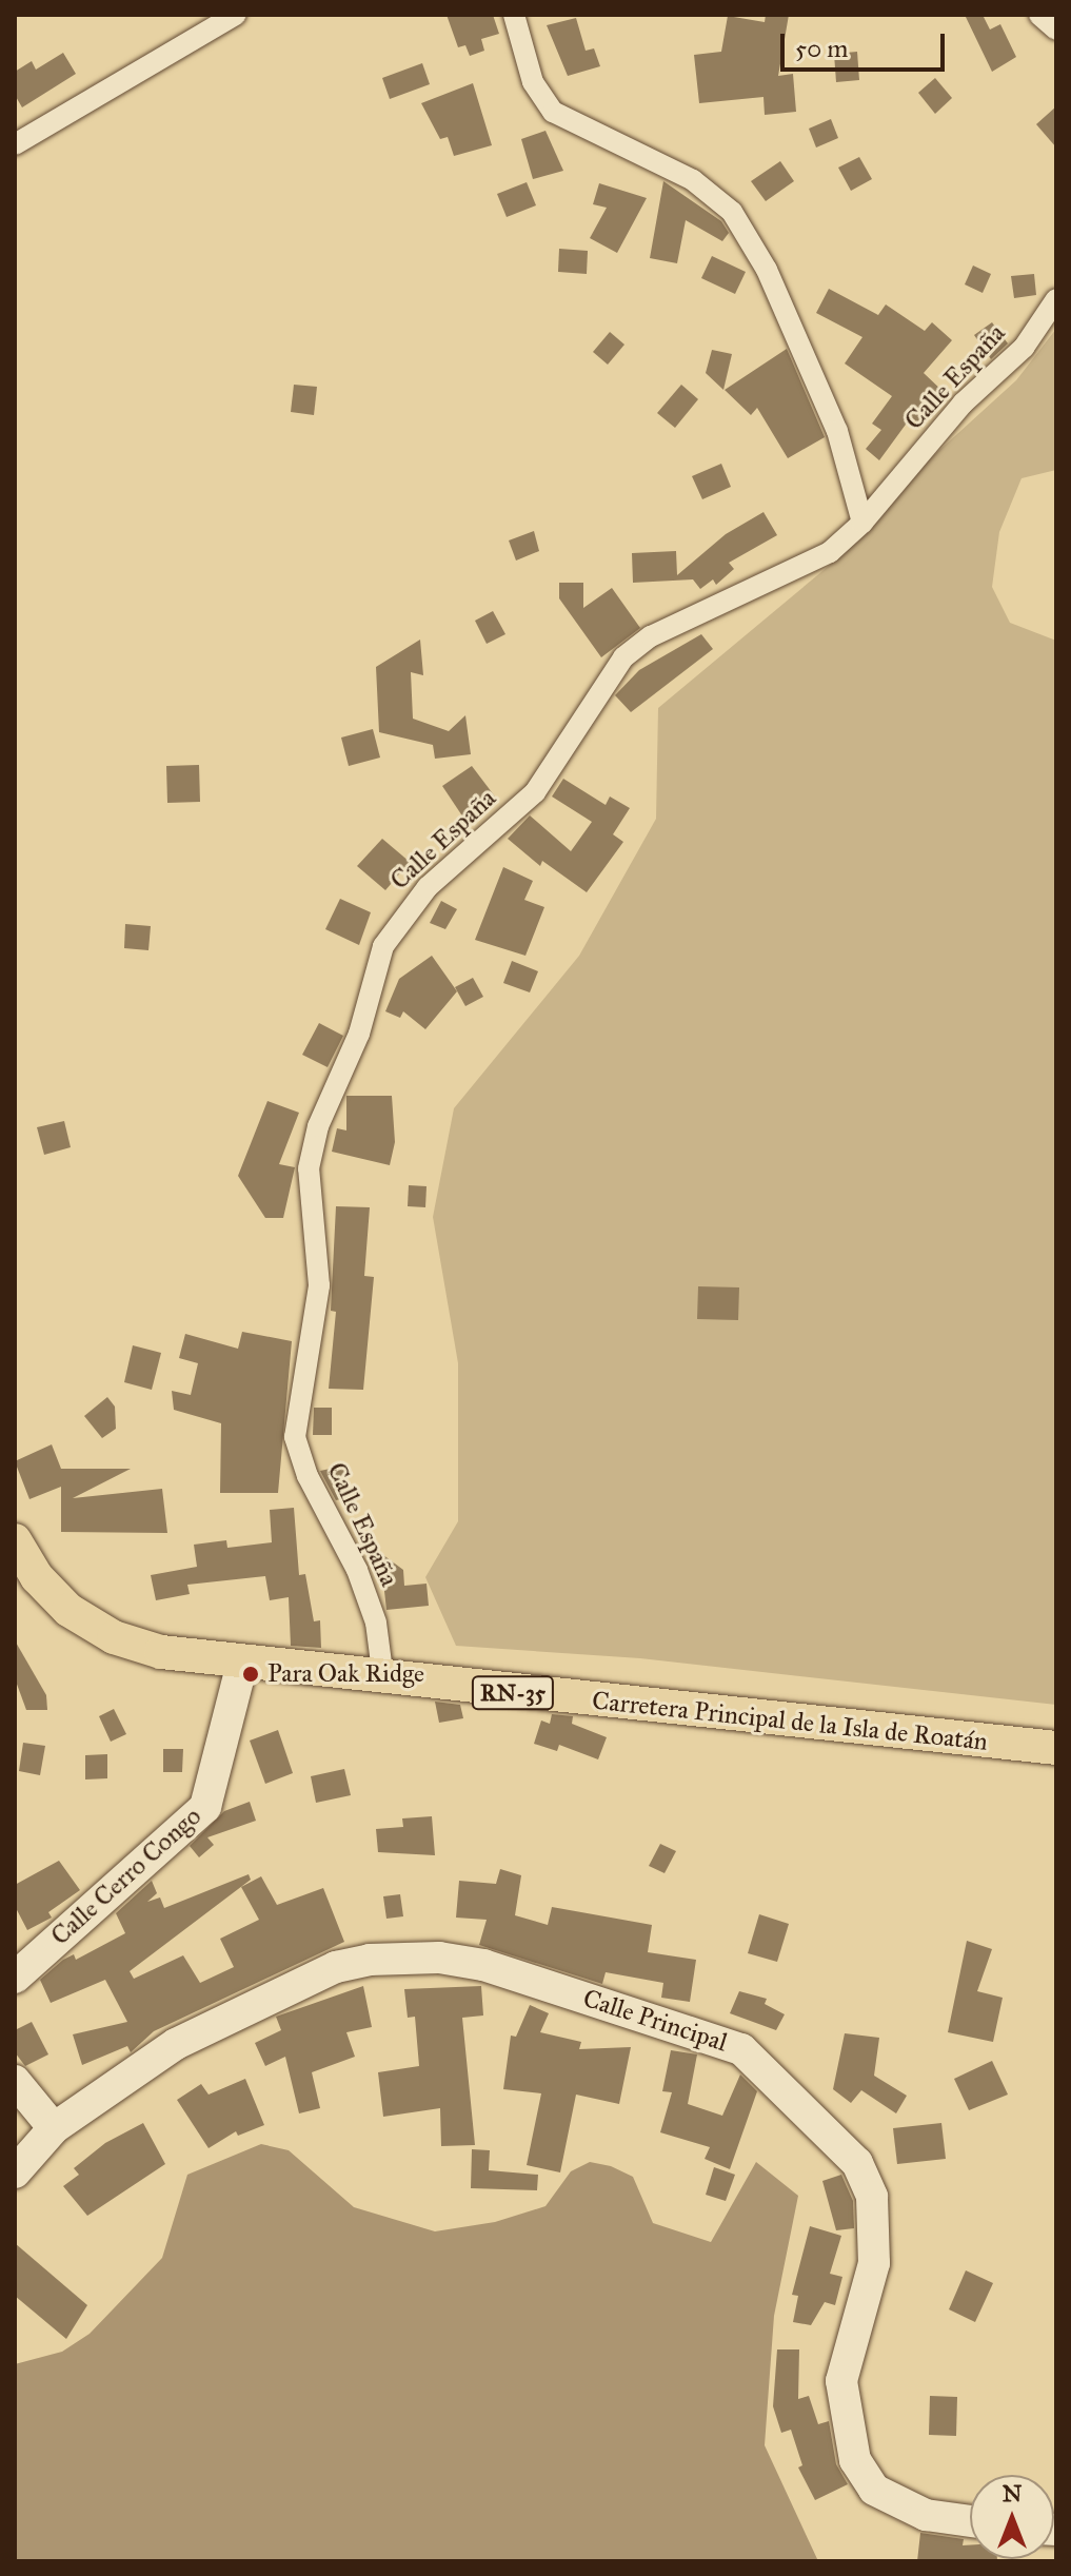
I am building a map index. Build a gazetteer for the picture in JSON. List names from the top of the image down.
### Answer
{
  "streets": {
    "main road": ["RN-35", "Carretera Principal de la Isla de Roatán"],
    "street": ["Calle España", "Calle Cerro Congo", "Calle Principal"]
  },
  "crossings": [
    ["Calle España", "Carretera Principal de la Isla de Roatán"],
    ["Carretera Principal de la Isla de Roatán", "Calle Cerro Congo"]
  ],
  "places": ["Para Oak Ridge"],
  "scale_bar": "50 m",
  "north": "top"
}
